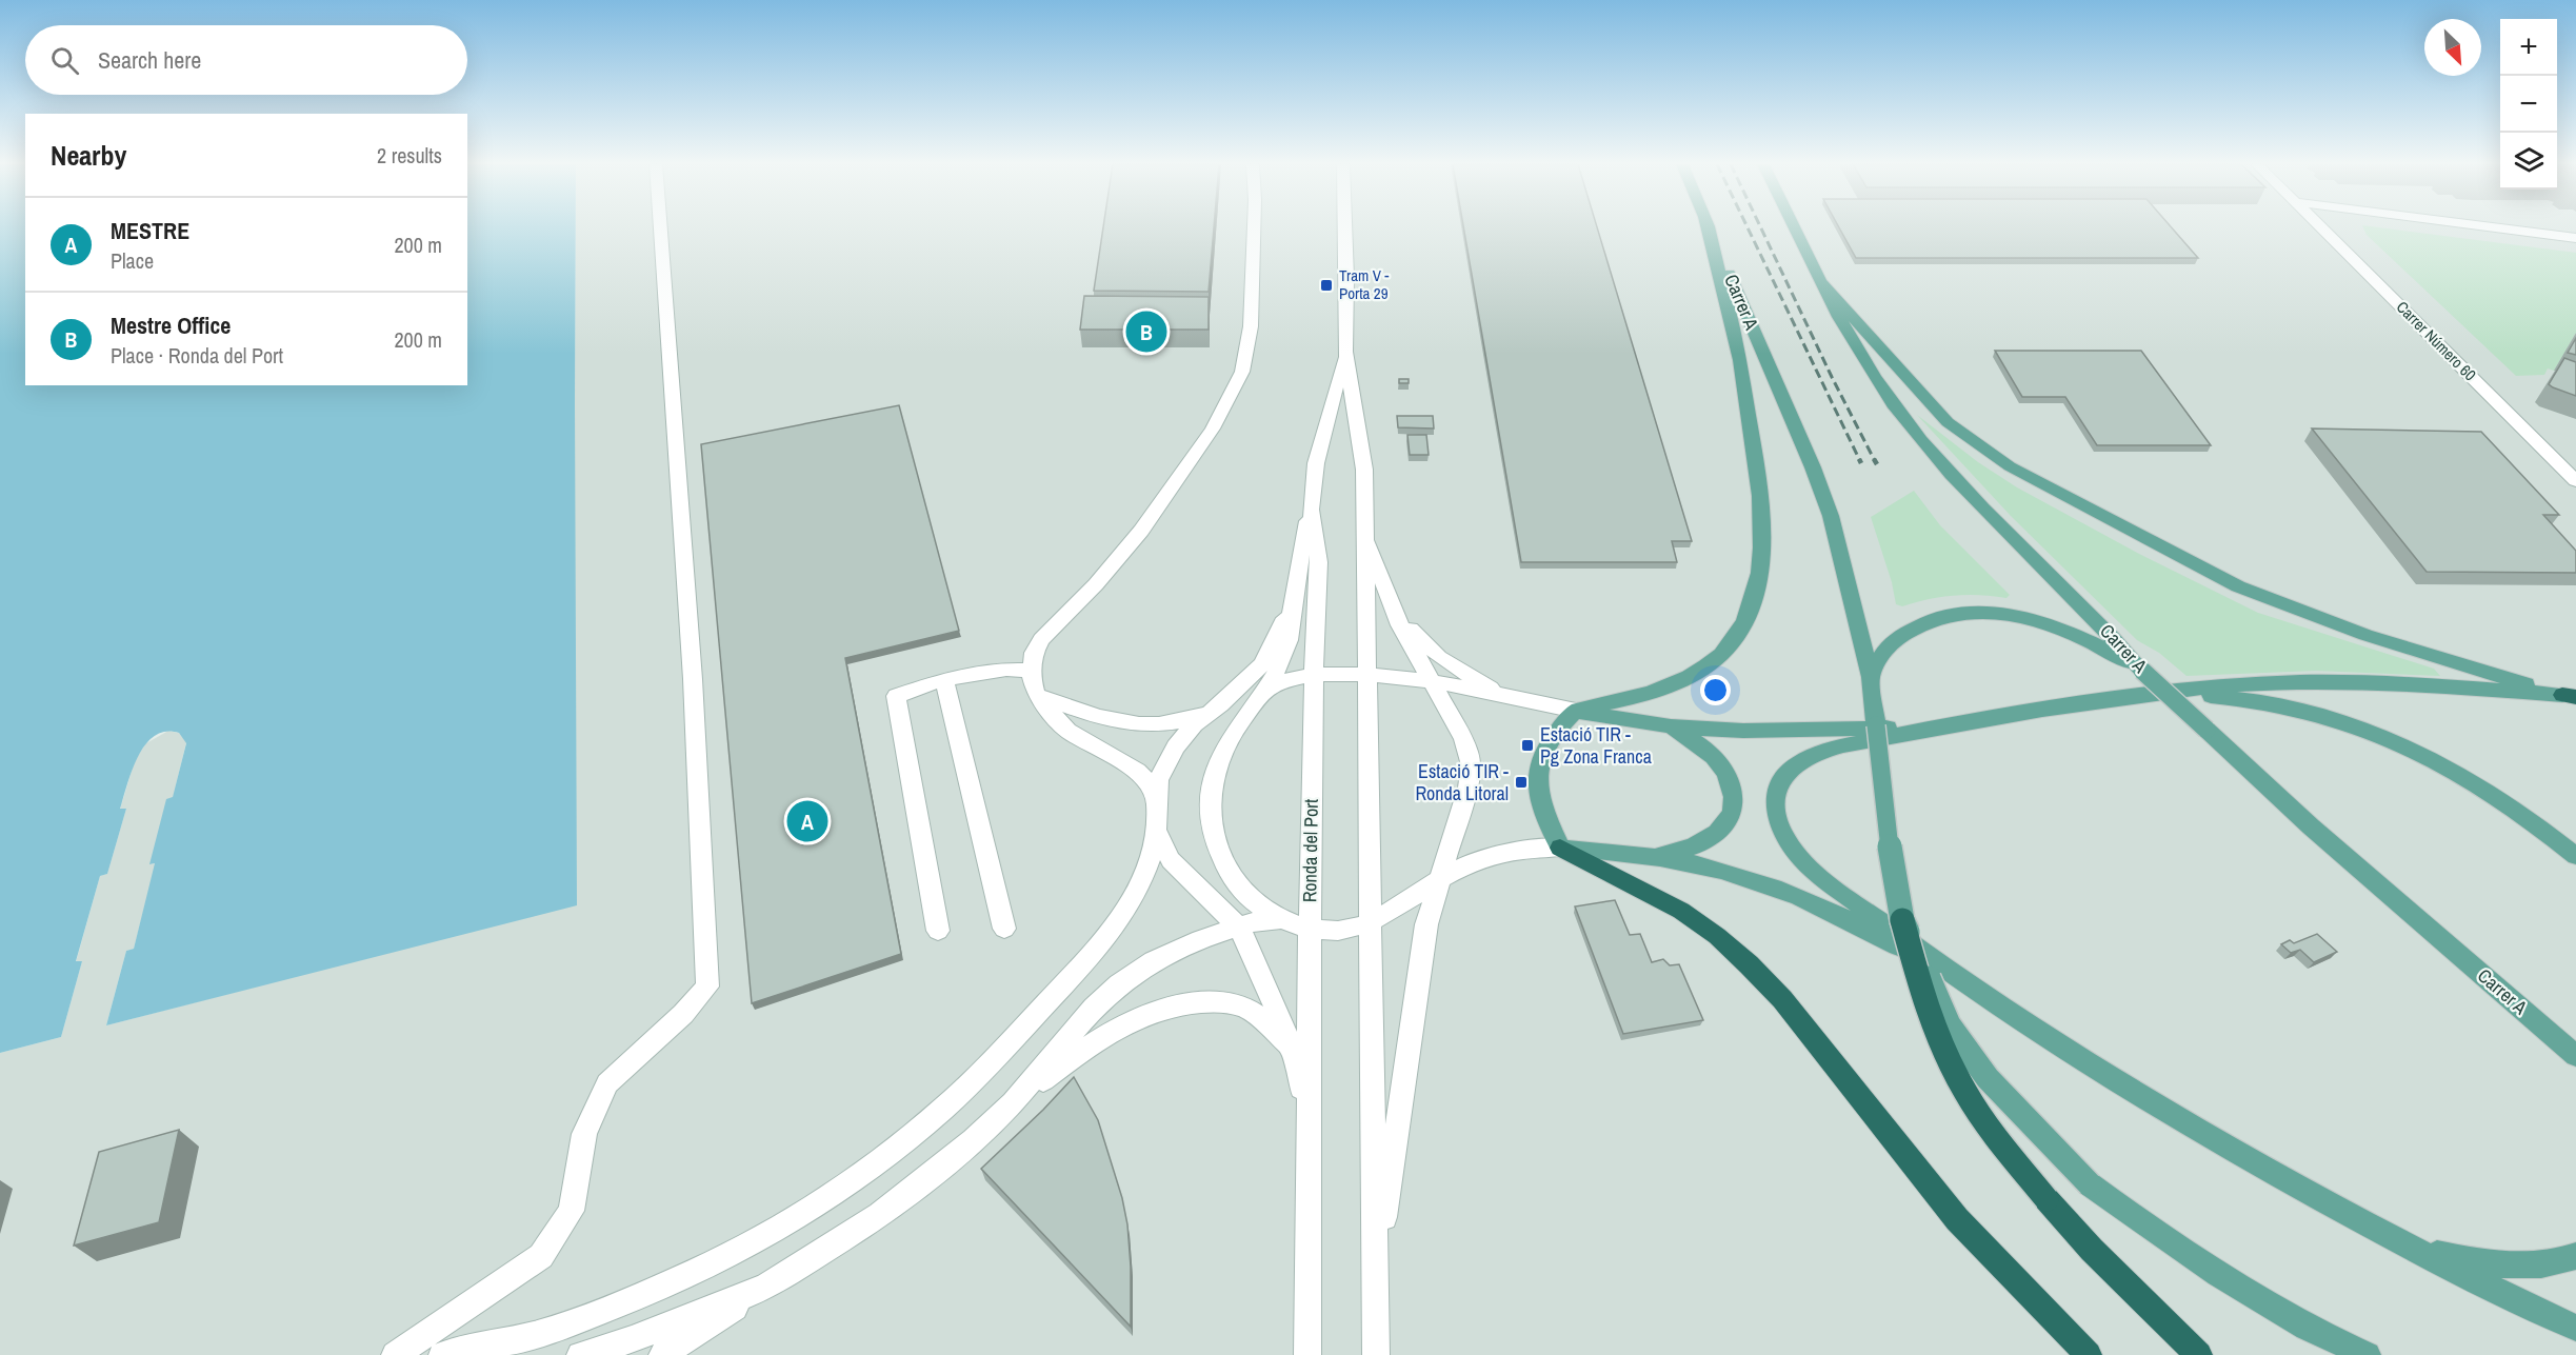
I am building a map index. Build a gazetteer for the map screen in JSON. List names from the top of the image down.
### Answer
{
  "streets": {
    "main road": ["Carrer A"],
    "street": ["Carrer Número 60", "Ronda del Port"]
  },
  "places": {
    "transit": ["Tram V - Porta 29", "Estació TIR - Pg Zona Franca", "Estació TIR - Ronda Litoral"]
  },
  "north": "bottom right",
  "page": {
    "map_buttons": ["+", "−"],
    "search": "Search here",
    "heading": ["Nearby", "2 results"],
    "list": [
      {
        "mark": "A",
        "name": "MESTRE",
        "note": "Place",
        "value": "200 m"
      },
      {
        "mark": "B",
        "name": "Mestre Office",
        "note": "Place · Ronda del Port",
        "value": "200 m"
      }
    ],
    "pins": ["B", "A"]
  }
}
